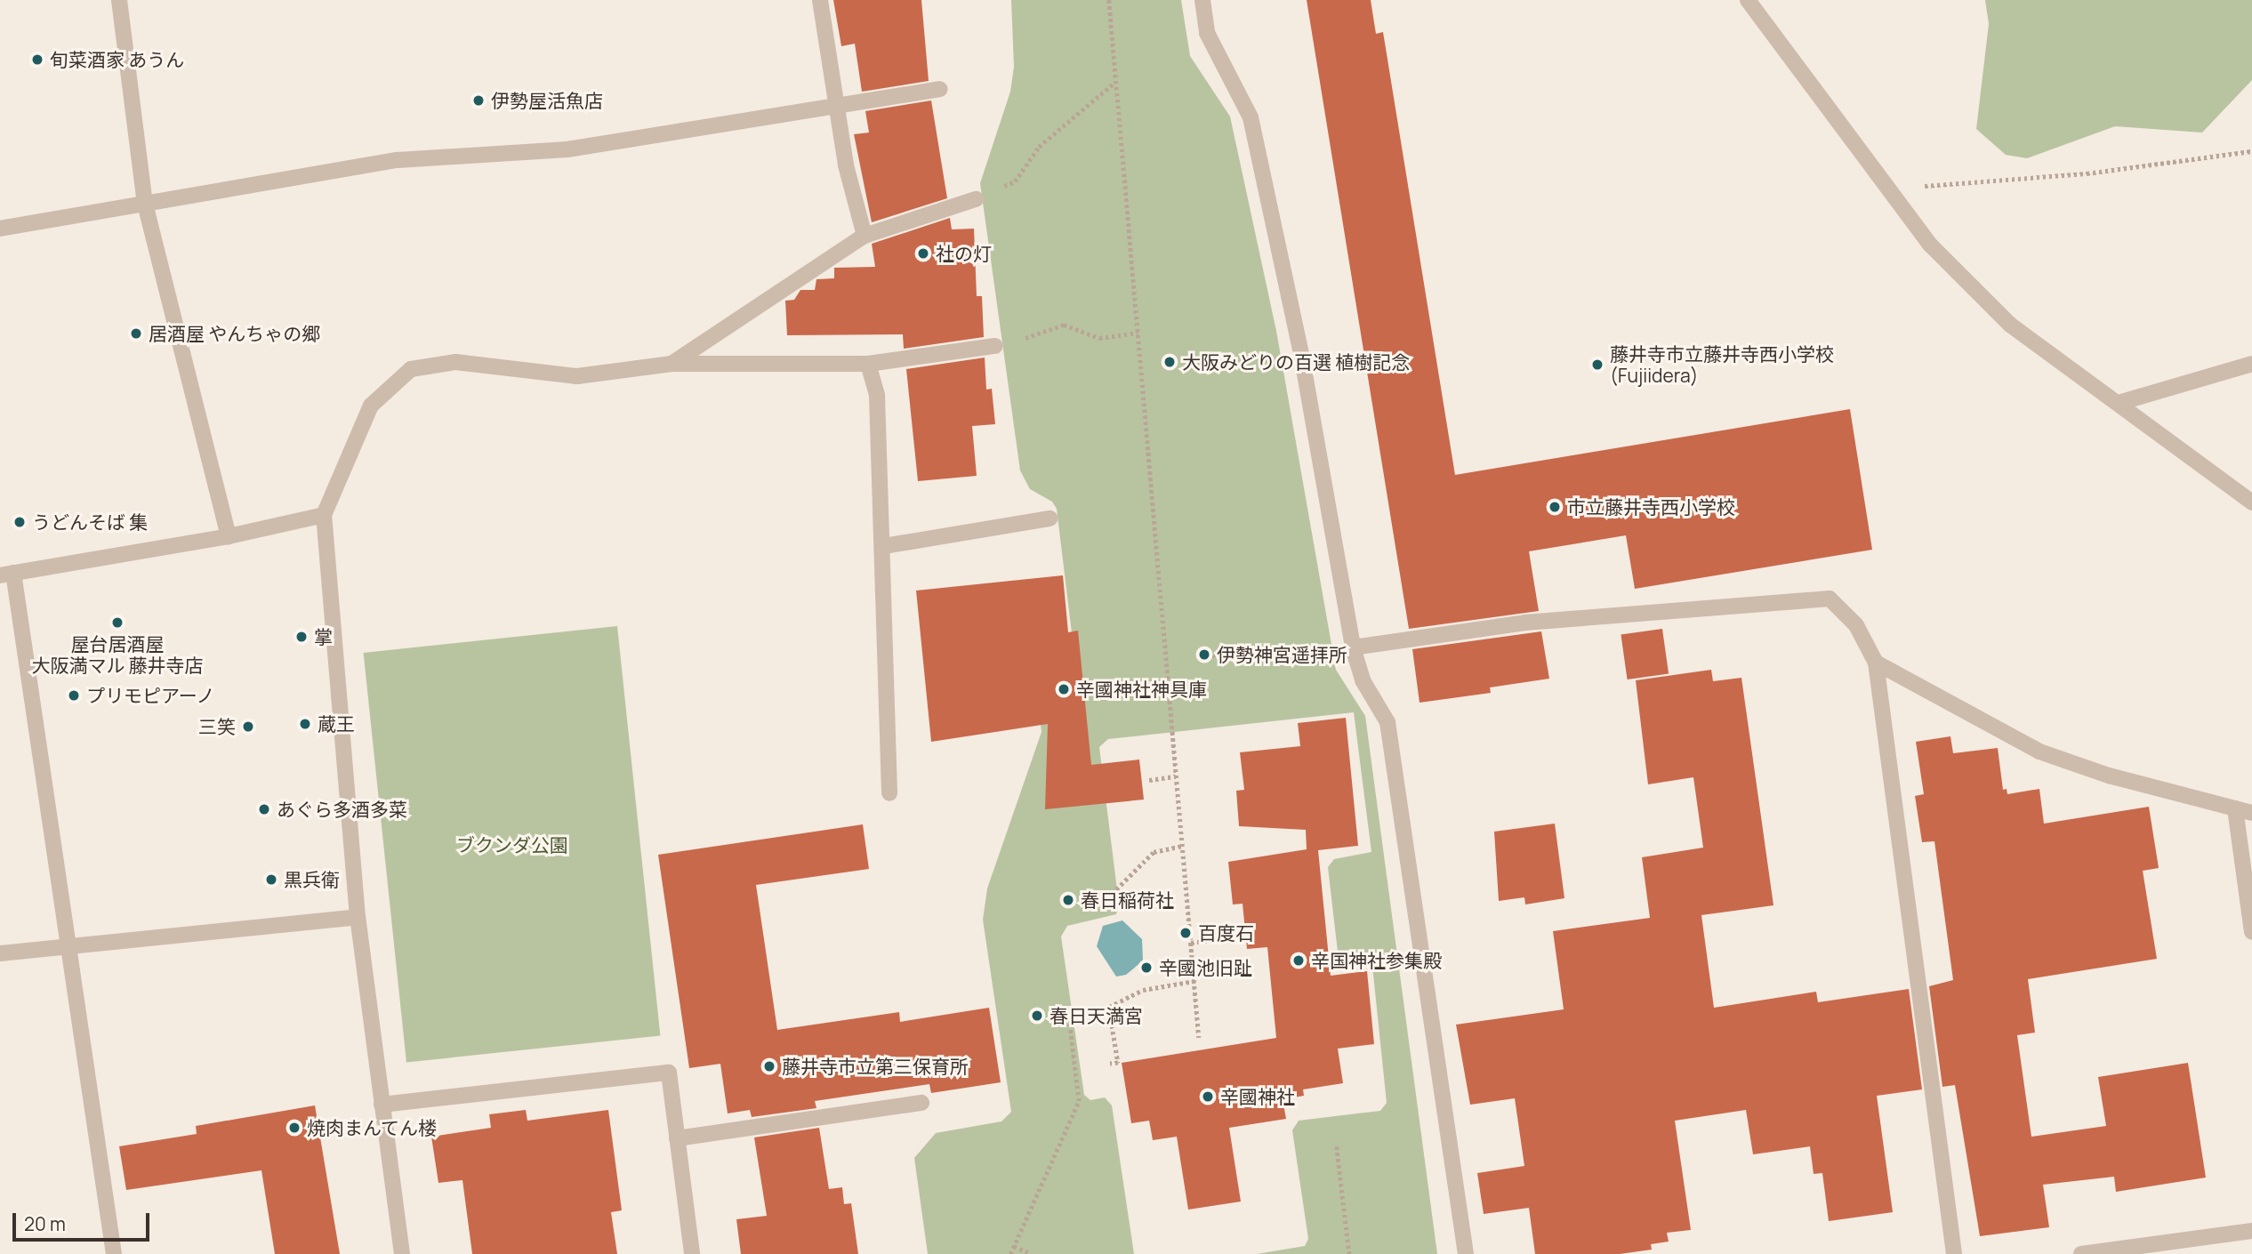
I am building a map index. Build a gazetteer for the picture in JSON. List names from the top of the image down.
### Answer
{
  "parks": ["ブクンダ公園"],
  "places": [
    "旬菜酒家 あうん",
    "伊勢屋活魚店",
    "社の灯",
    "居酒屋 やんちゃの郷",
    "大阪みどりの百選 植樹記念",
    "藤井寺市立藤井寺西小学校 (Fujiidera)",
    "市立藤井寺西小学校",
    "うどんそば 集",
    "屋台居酒屋 大阪満マル 藤井寺店",
    "掌",
    "伊勢神宮遥拝所",
    "辛國神社神具庫",
    "プリモピアーノ",
    "蔵王",
    "三笑",
    "あぐら多酒多菜",
    "黒兵衛",
    "春日稲荷社",
    "百度石",
    "辛国神社参集殿",
    "辛國池旧趾",
    "春日天満宮",
    "藤井寺市立第三保育所",
    "辛國神社",
    "焼肉まんてん楼"
  ],
  "scale_bar": "20 m"
}
